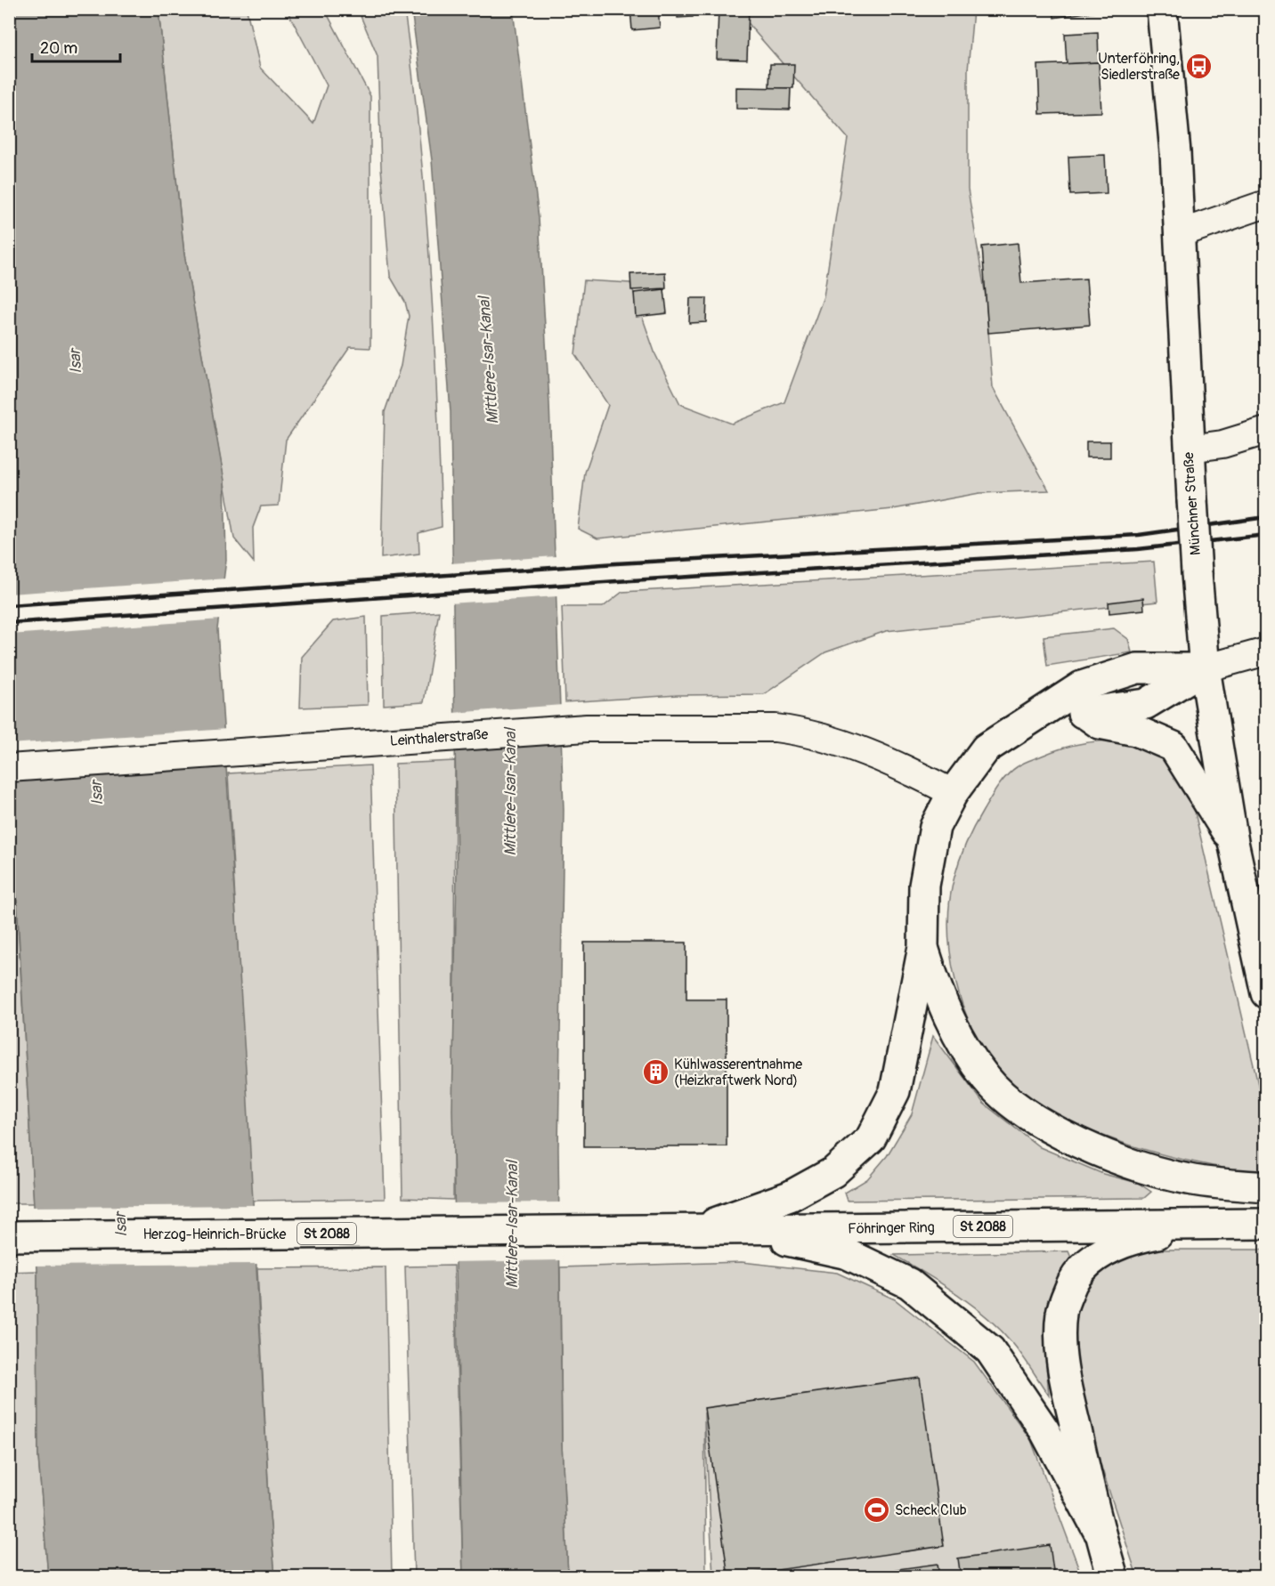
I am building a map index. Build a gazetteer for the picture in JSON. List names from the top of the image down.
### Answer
{
  "streets": {
    "main road": [
      "Münchner Straße",
      "St 2088",
      "Föhringer Ring",
      "Herzog-Heinrich-Brücke"
    ],
    "street": ["Leinthalerstraße"]
  },
  "crossings": [
    ["Föhringer Ring", "Herzog-Heinrich-Brücke"]
  ],
  "water": ["Mittlere-Isar-Kanal", "Isar"],
  "places": {
    "bus stop": ["Unterföhring, Siedlerstraße"],
    "building": ["Kühlwasserentnahme (Heizkraftwerk Nord)"],
    "sports": ["Scheck Club"]
  },
  "scale_bar": "20 m"
}
